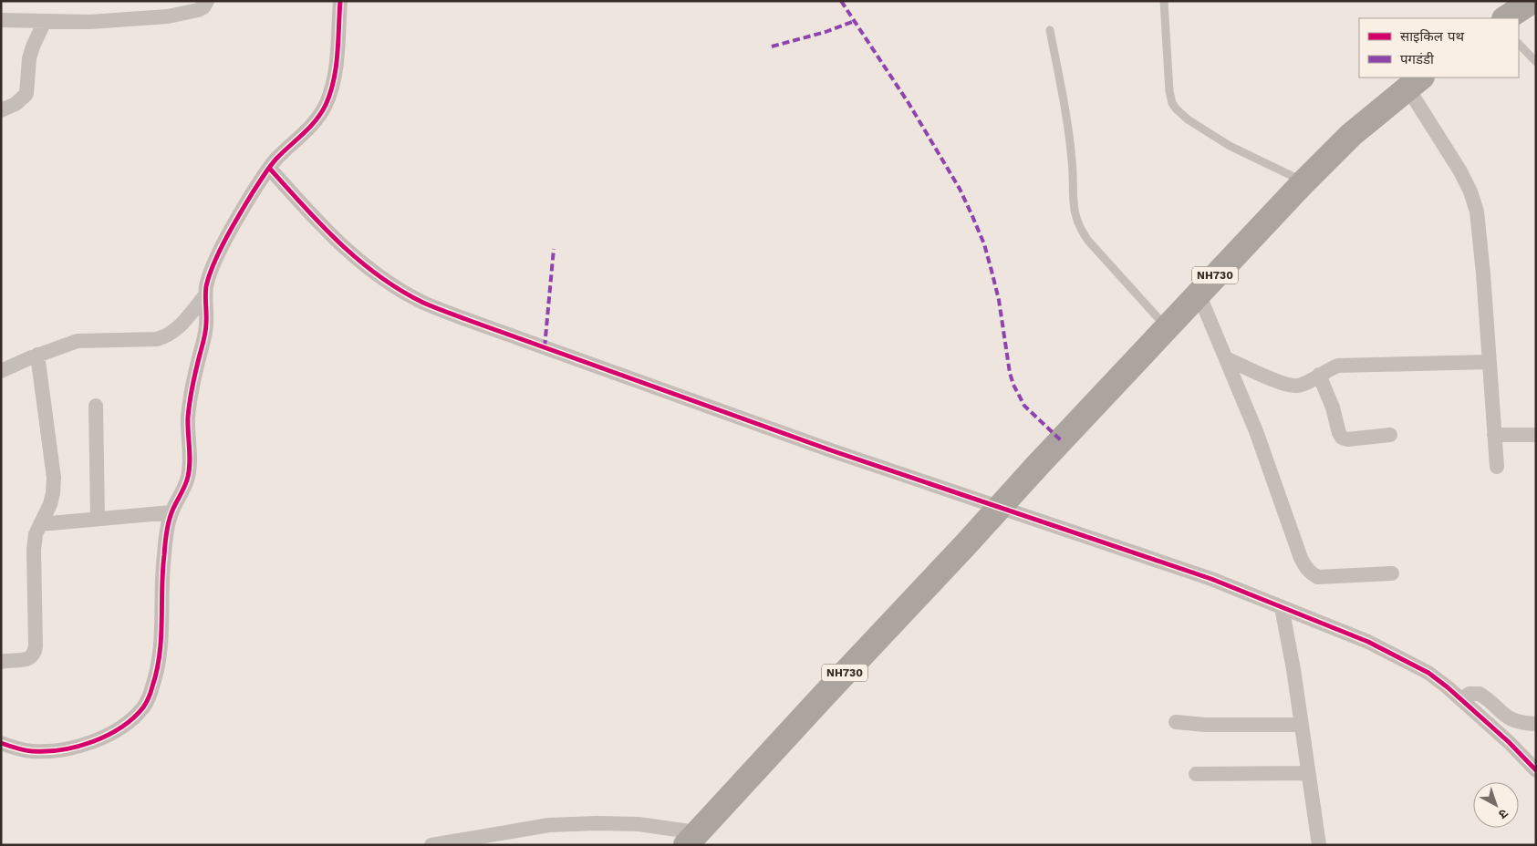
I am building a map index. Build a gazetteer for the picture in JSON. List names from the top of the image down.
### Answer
{
  "streets": {
    "highway": ["NH730"]
  },
  "legend": ["साइकिल पथ", "पगडंडी"],
  "north": "bottom right"
}
